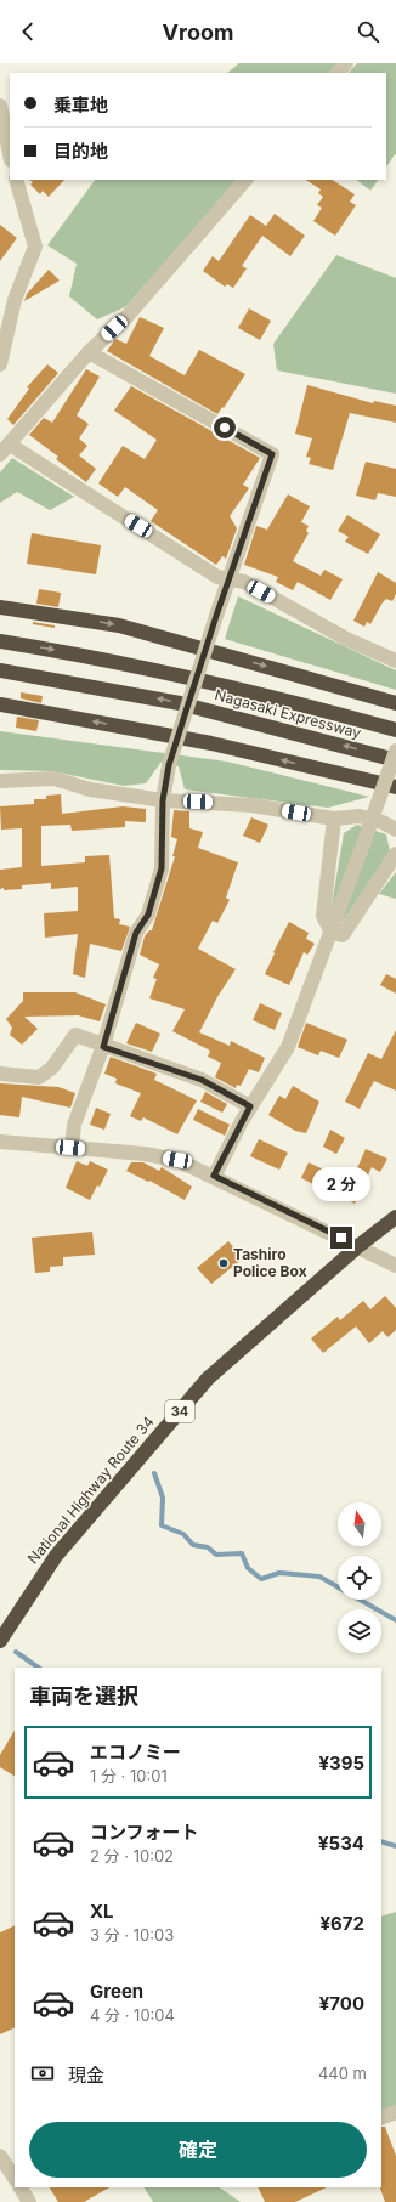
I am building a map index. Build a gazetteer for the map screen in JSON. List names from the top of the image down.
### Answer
{
  "streets": {
    "highway": ["Nagasaki Expressway", "34", "National Highway Route 34"]
  },
  "places": ["Tashiro Police Box"],
  "north": "top",
  "page": {
    "header": "Vroom",
    "banner": ["乗車地", "目的地"],
    "bubble": "2 分",
    "heading": "車両を選択",
    "list": [
      {
        "name": "エコノミー",
        "note": "1 分 · 10:01",
        "value": "¥395"
      },
      {
        "name": "コンフォート",
        "note": "2 分 · 10:02",
        "value": "¥534"
      },
      {
        "name": "XL",
        "note": "3 分 · 10:03",
        "value": "¥672"
      },
      {
        "name": "Green",
        "note": "4 分 · 10:04",
        "value": "¥700"
      }
    ],
    "pay": ["現金", "440 m"],
    "buttons": "確定"
  }
}
